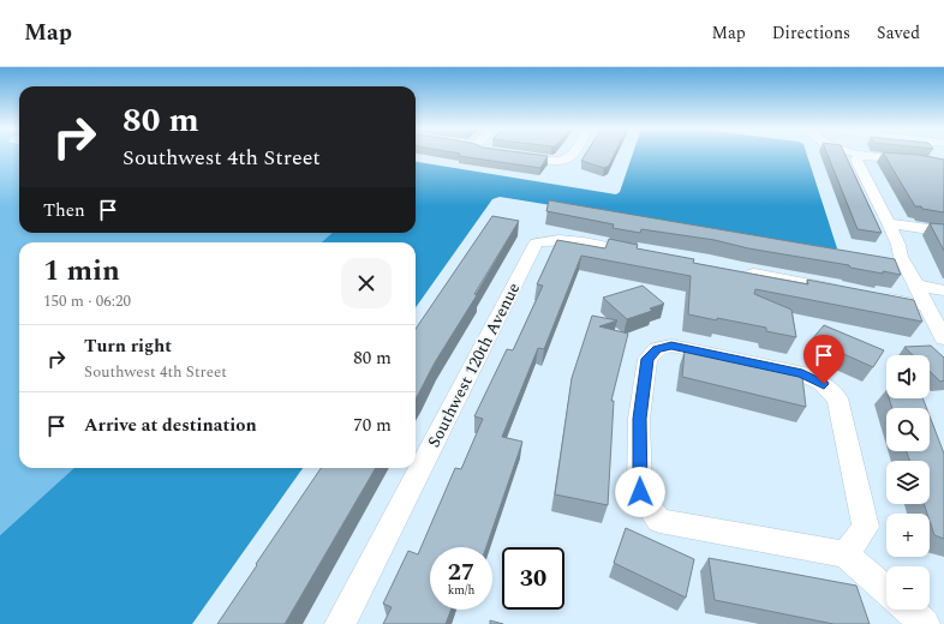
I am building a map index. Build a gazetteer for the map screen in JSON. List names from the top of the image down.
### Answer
{
  "streets": {
    "street": ["Southwest 120th Avenue"]
  },
  "page": {
    "header": "Map",
    "nav": ["Map", "Directions", "Saved"],
    "turn": ["80 m", "Southwest 4th Street"],
    "then": "Then",
    "heading": ["1 min", "150 m · 06:20"],
    "list": [
      {
        "name": "Turn right",
        "note": "Southwest 4th Street",
        "value": "80 m"
      },
      {
        "name": "Arrive at destination",
        "value": "70 m"
      }
    ],
    "map_buttons": ["+", "−"],
    "speed": "27 km/h",
    "limit": "30"
  }
}
